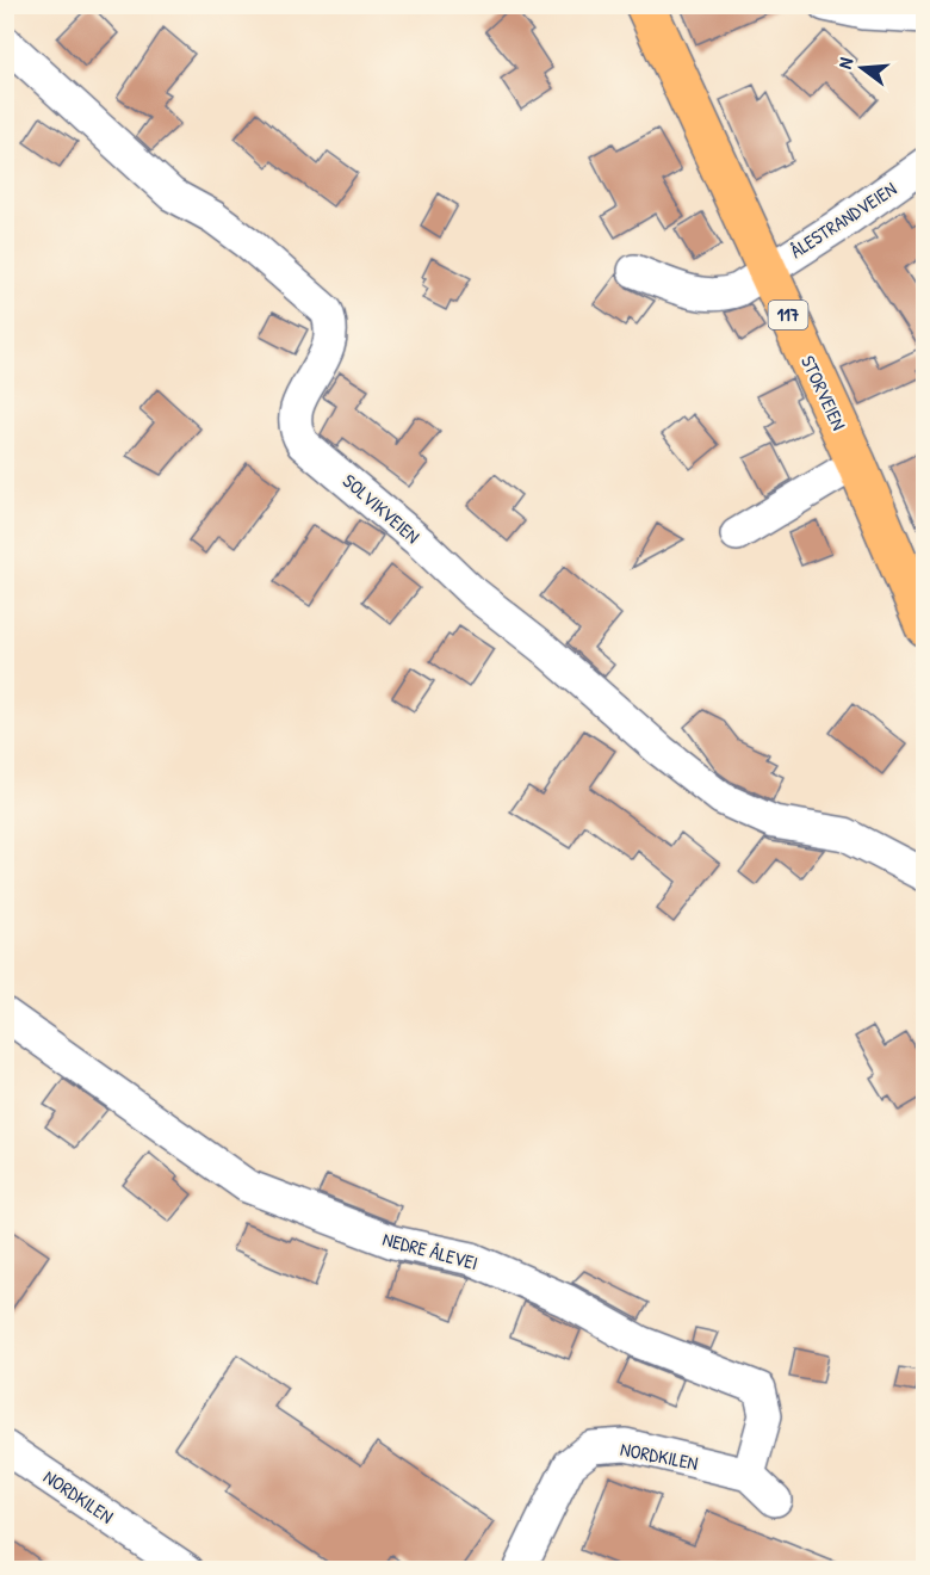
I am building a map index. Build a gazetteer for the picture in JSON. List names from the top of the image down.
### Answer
{
  "streets": {
    "main road": ["117", "STORVEIEN"],
    "street": [
      "ÅLESTRANDVEIEN",
      "SOLVIKVEIEN",
      "NEDRE ÅLEVEI",
      "NORDKILEN"
    ]
  },
  "crossings": [
    ["ÅLESTRANDVEIEN", "STORVEIEN"],
    ["NEDRE ÅLEVEI", "NORDKILEN"]
  ],
  "north": "left"
}
